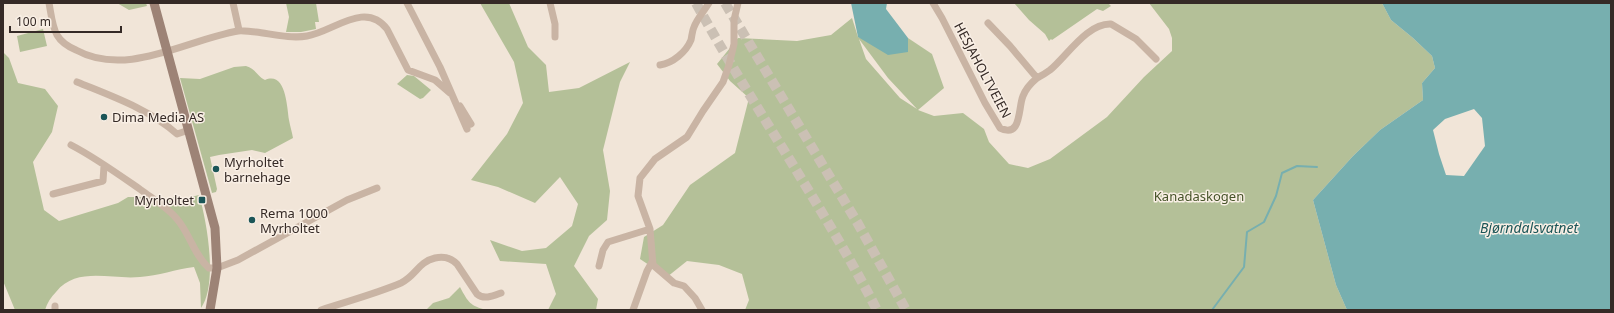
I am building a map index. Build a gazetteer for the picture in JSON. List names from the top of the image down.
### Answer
{
  "streets": {
    "street": ["HESJAHOLTVEIEN"]
  },
  "water": ["Bjørndalsvatnet"],
  "parks": ["Kanadaskogen"],
  "places": {
    "other": ["Dima Media AS", "Myrholtet barnehage", "Rema 1000 Myrholtet"],
    "transit": ["Myrholtet"]
  },
  "scale_bar": "100 m"
}
